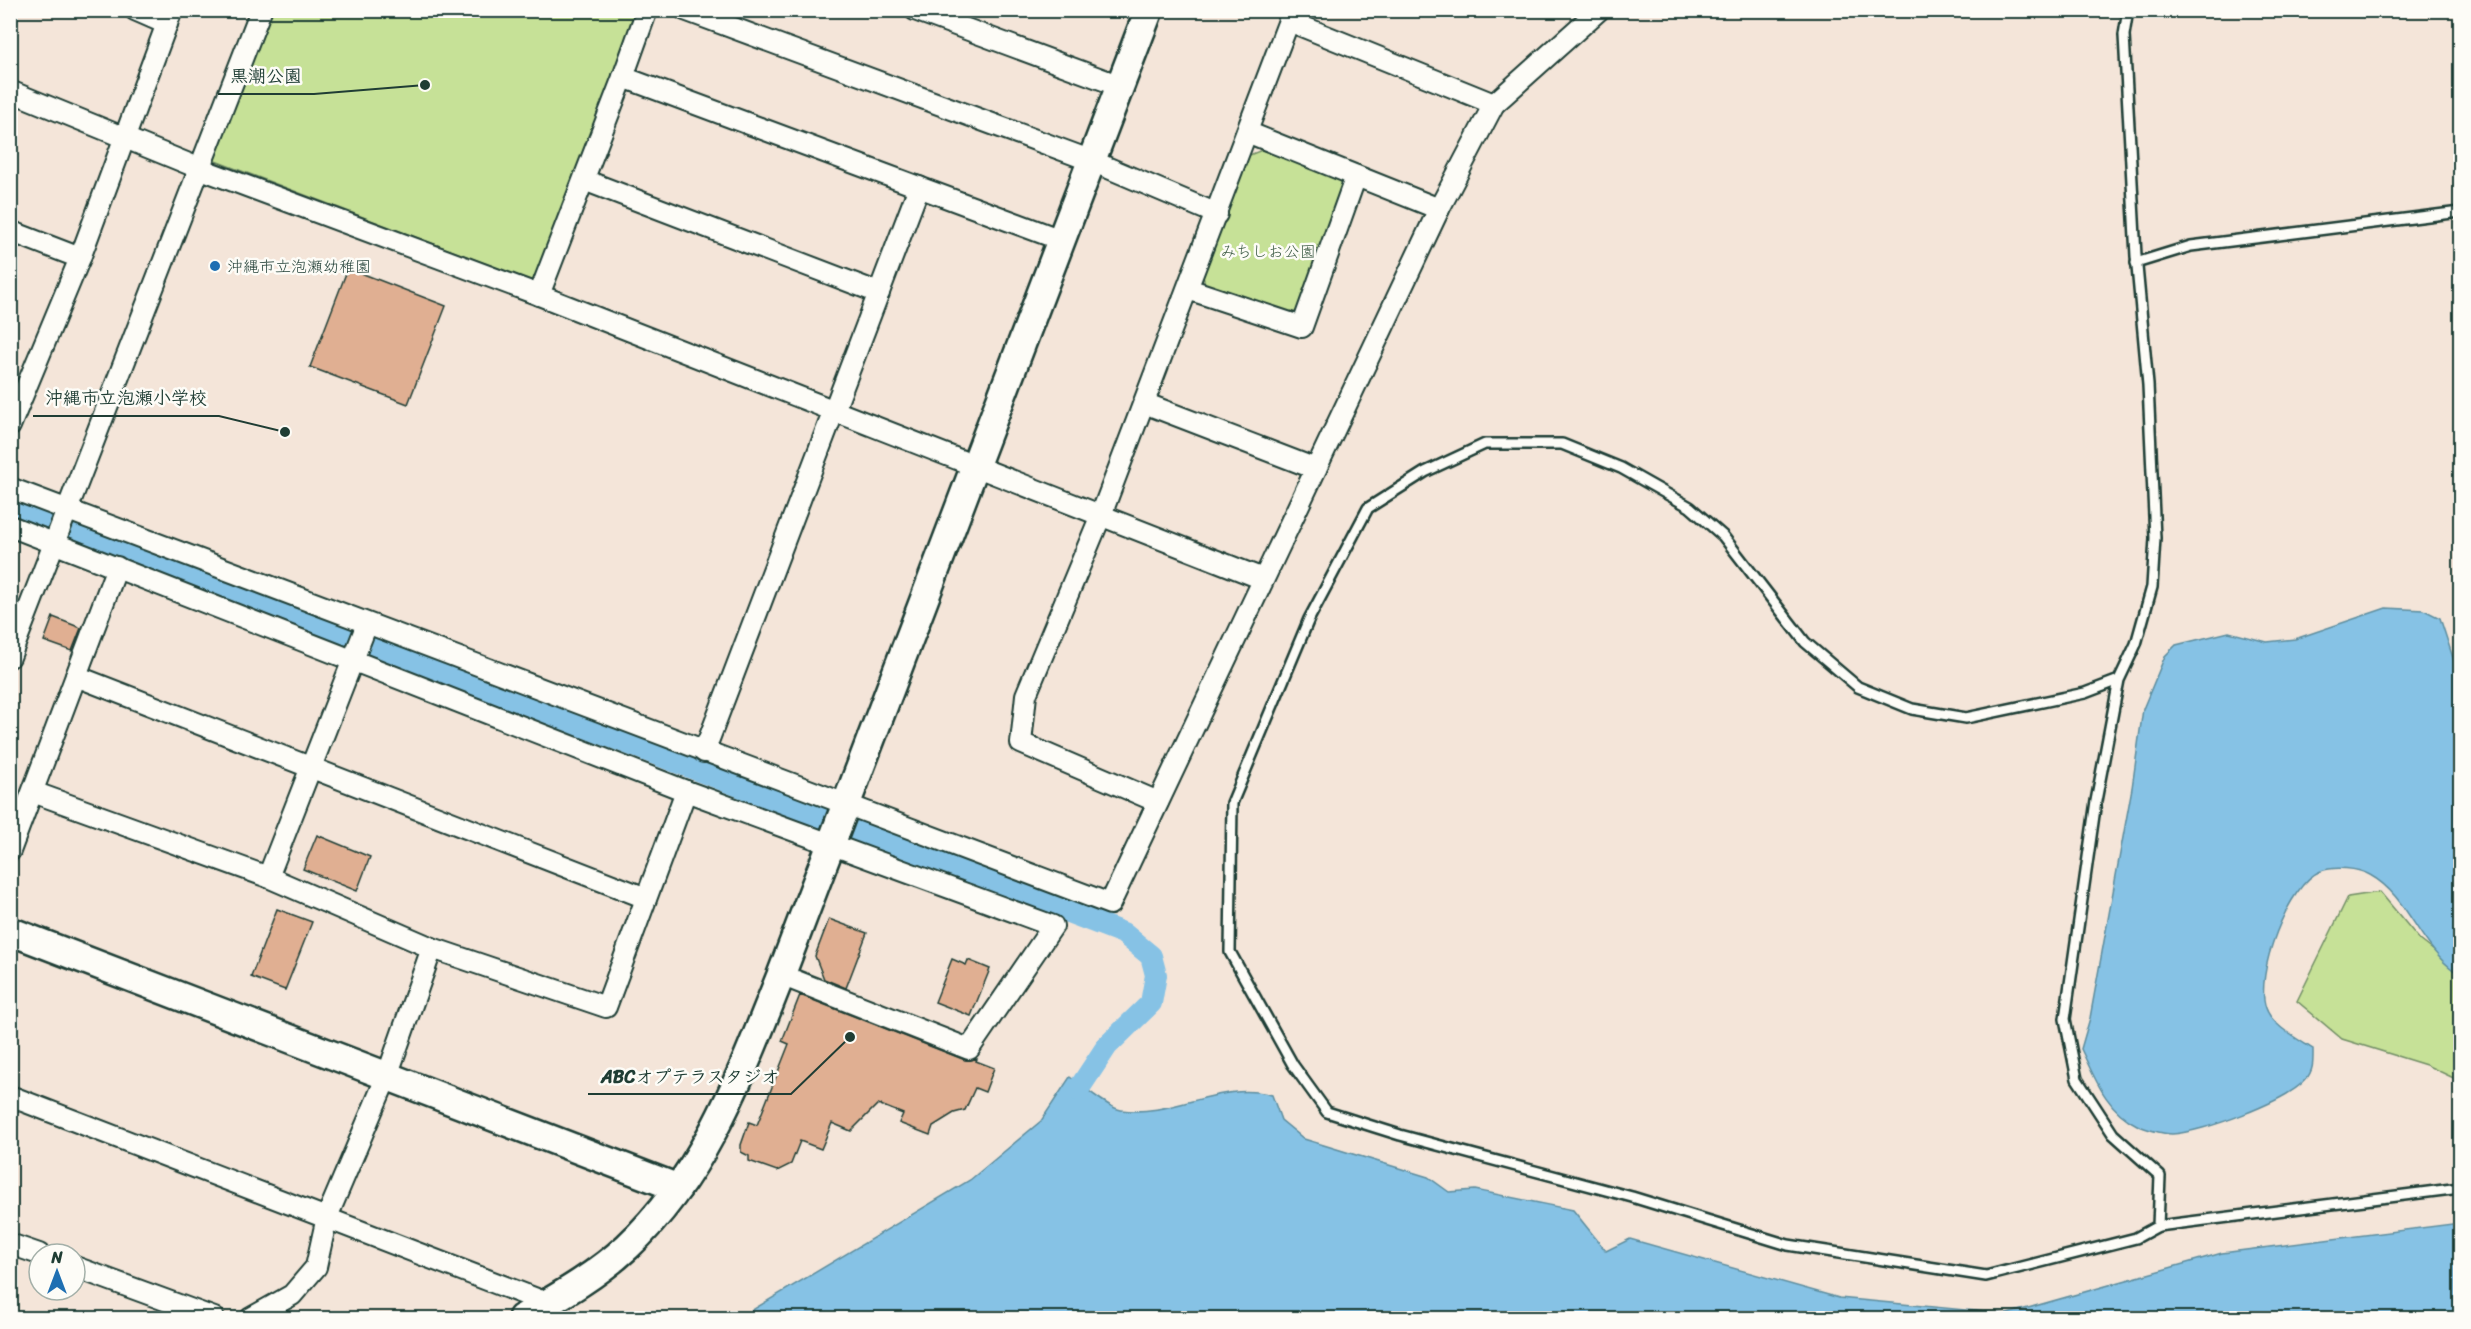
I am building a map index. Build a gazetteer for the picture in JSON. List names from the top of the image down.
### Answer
{
  "parks": ["みちしお公園"],
  "places": [
    "黒潮公園",
    "沖縄市立泡瀬幼稚園",
    "沖縄市立泡瀬小学校",
    "ABCオプテラスタジオ"
  ],
  "north": "top"
}
